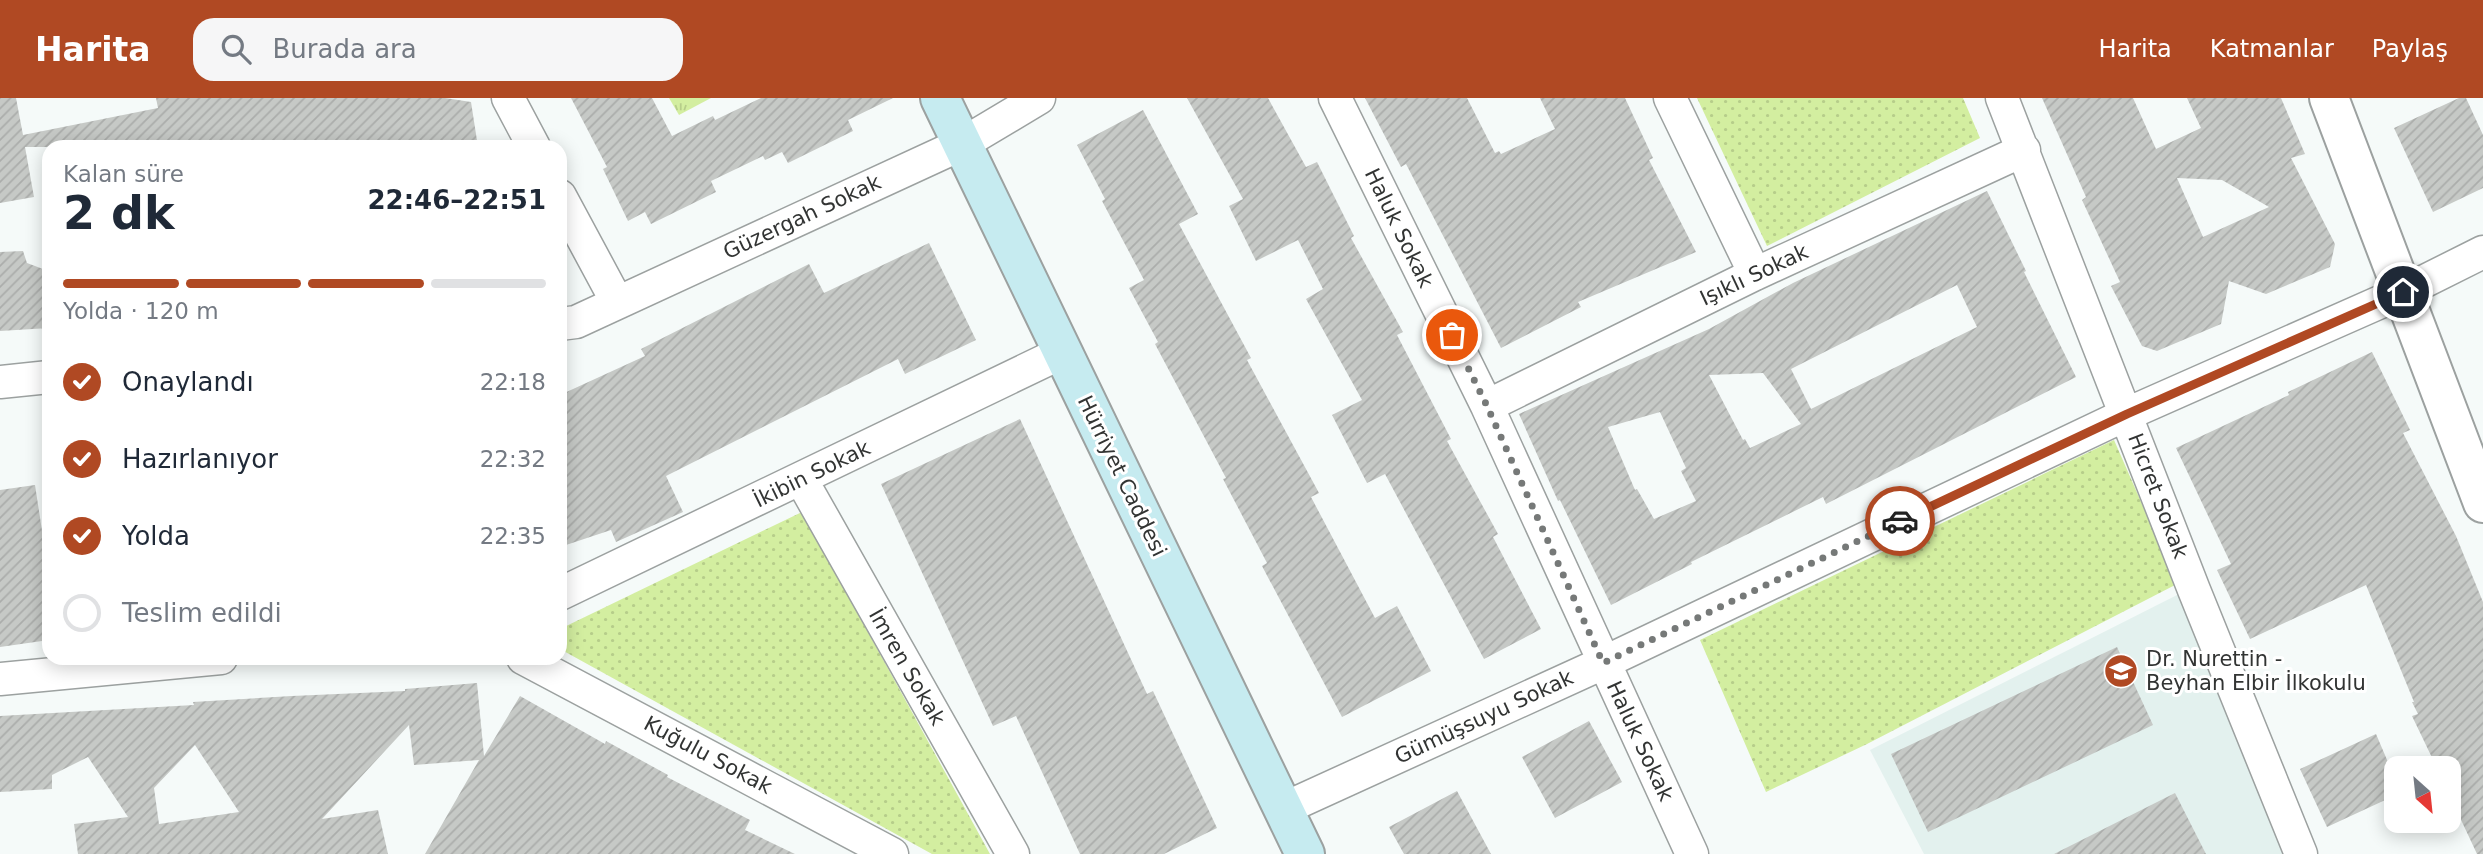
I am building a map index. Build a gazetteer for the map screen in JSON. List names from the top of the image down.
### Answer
{
  "streets": {
    "main road": ["Hürriyet Caddesi"],
    "street": [
      "Güzergah Sokak",
      "Haluk Sokak",
      "Işıklı Sokak",
      "İkibin Sokak",
      "Hicret Sokak",
      "İmren Sokak",
      "Gümüşsuyu Sokak",
      "Kuğulu Sokak"
    ]
  },
  "crossings": [
    ["Güzergah Sokak", "Hürriyet Caddesi"],
    ["Haluk Sokak", "Işıklı Sokak"],
    ["Haluk Sokak", "Gümüşsuyu Sokak"],
    ["Işıklı Sokak", "Hicret Sokak"],
    ["İkibin Sokak", "Hürriyet Caddesi"],
    ["İkibin Sokak", "İmren Sokak"],
    ["Hürriyet Caddesi", "Gümüşsuyu Sokak"],
    ["Hicret Sokak", "Gümüşsuyu Sokak"]
  ],
  "places": {
    "school or university": ["Dr. Nurettin - Beyhan Elbir İlkokulu"]
  },
  "north": "bottom right",
  "page": {
    "header": "Harita",
    "search": "Burada ara",
    "nav": ["Harita", "Katmanlar", "Paylaş"],
    "heading": ["2 dk", "Kalan süre", "22:46–22:51"],
    "bar": "Yolda · 120 m",
    "list": [
      ["Onaylandı", "22:18"],
      ["Hazırlanıyor", "22:32"],
      ["Yolda", "22:35"],
      "Teslim edildi"
    ]
  }
}
